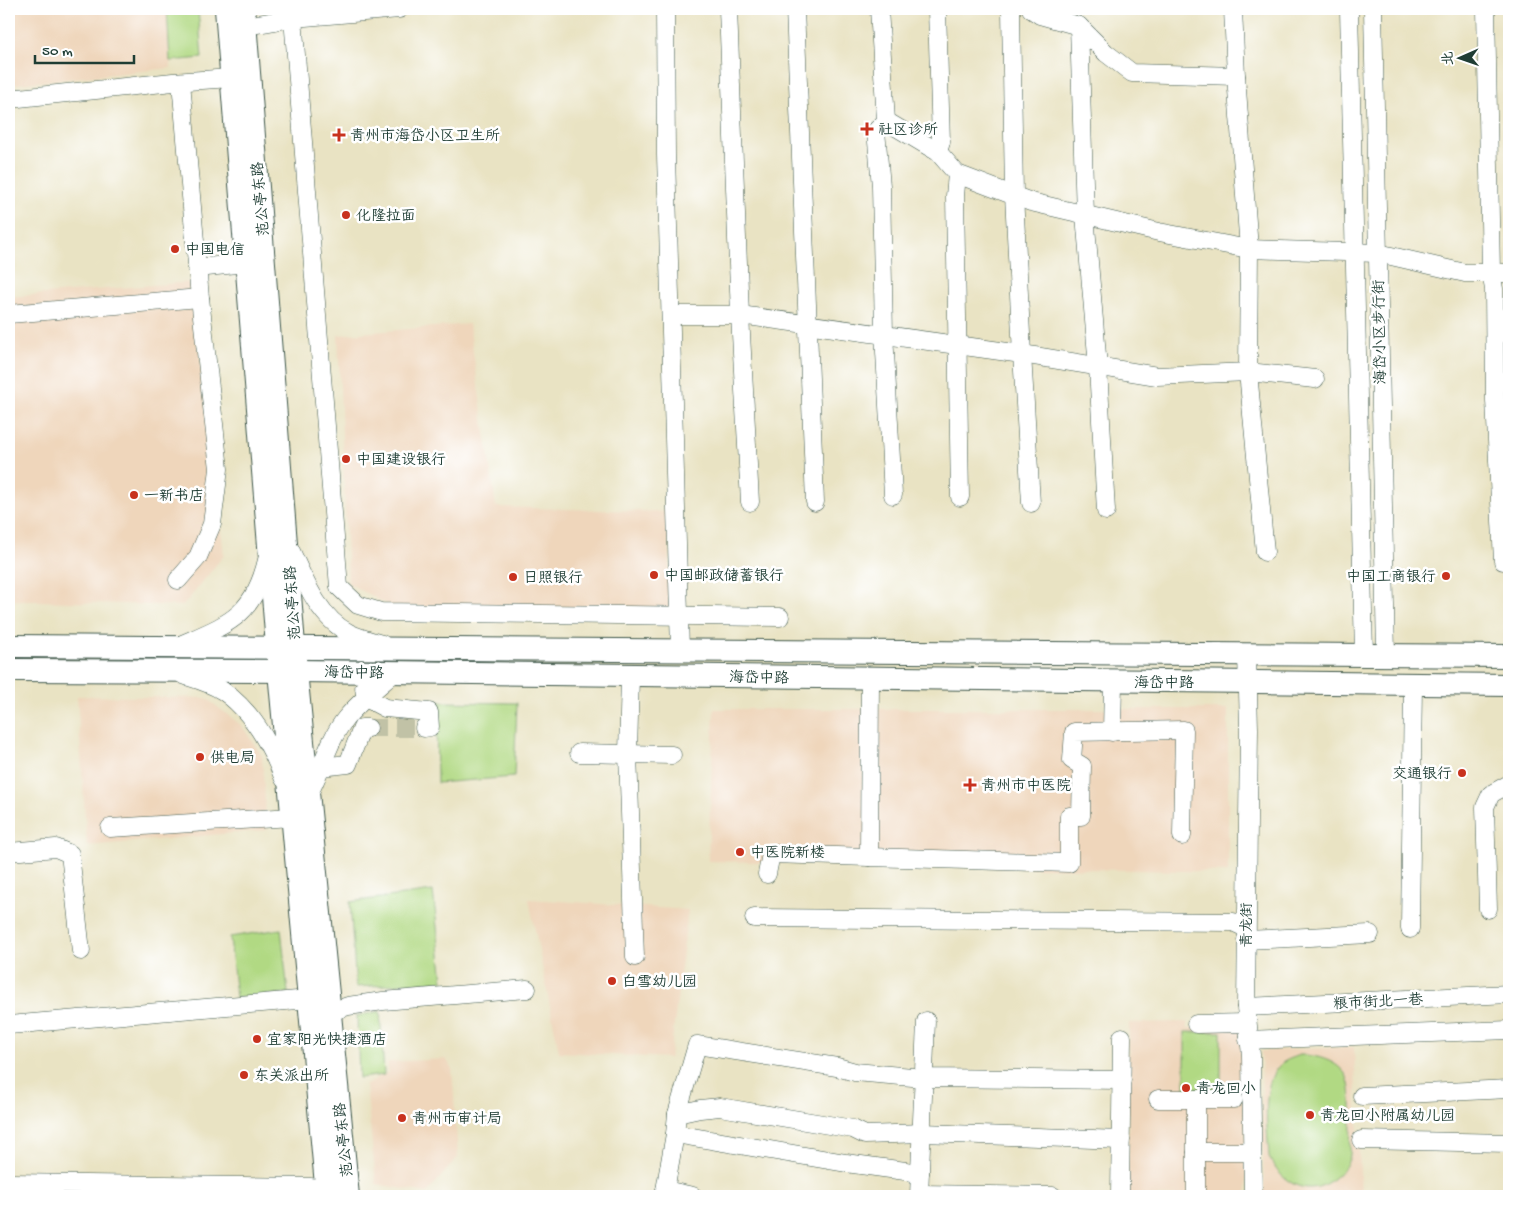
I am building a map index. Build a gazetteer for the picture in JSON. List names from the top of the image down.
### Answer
{
  "streets": {
    "main road": ["范公亭东路", "海岱中路"],
    "street": ["海岱小区步行街", "青龙街", "粮市街北一巷"]
  },
  "crossings": [
    ["范公亭东路", "海岱中路"],
    ["海岱小区步行街", "海岱中路"],
    ["海岱中路", "青龙街"],
    ["青龙街", "粮市街北一巷"]
  ],
  "places": {
    "health": ["社区诊所", "青州市海岱小区卫生所", "青州市中医院"],
    "other": [
      "化隆拉面",
      "中国电信",
      "中国建设银行",
      "一新书店",
      "中国邮政储蓄银行",
      "中国工商银行",
      "日照银行",
      "供电局",
      "交通银行",
      "中医院新楼",
      "白雪幼儿园",
      "宜家阳光快捷酒店",
      "东关派出所",
      "青龙回小",
      "青龙回小附属幼儿园",
      "青州市审计局"
    ]
  },
  "scale_bar": "50 m",
  "north": "left"
}
